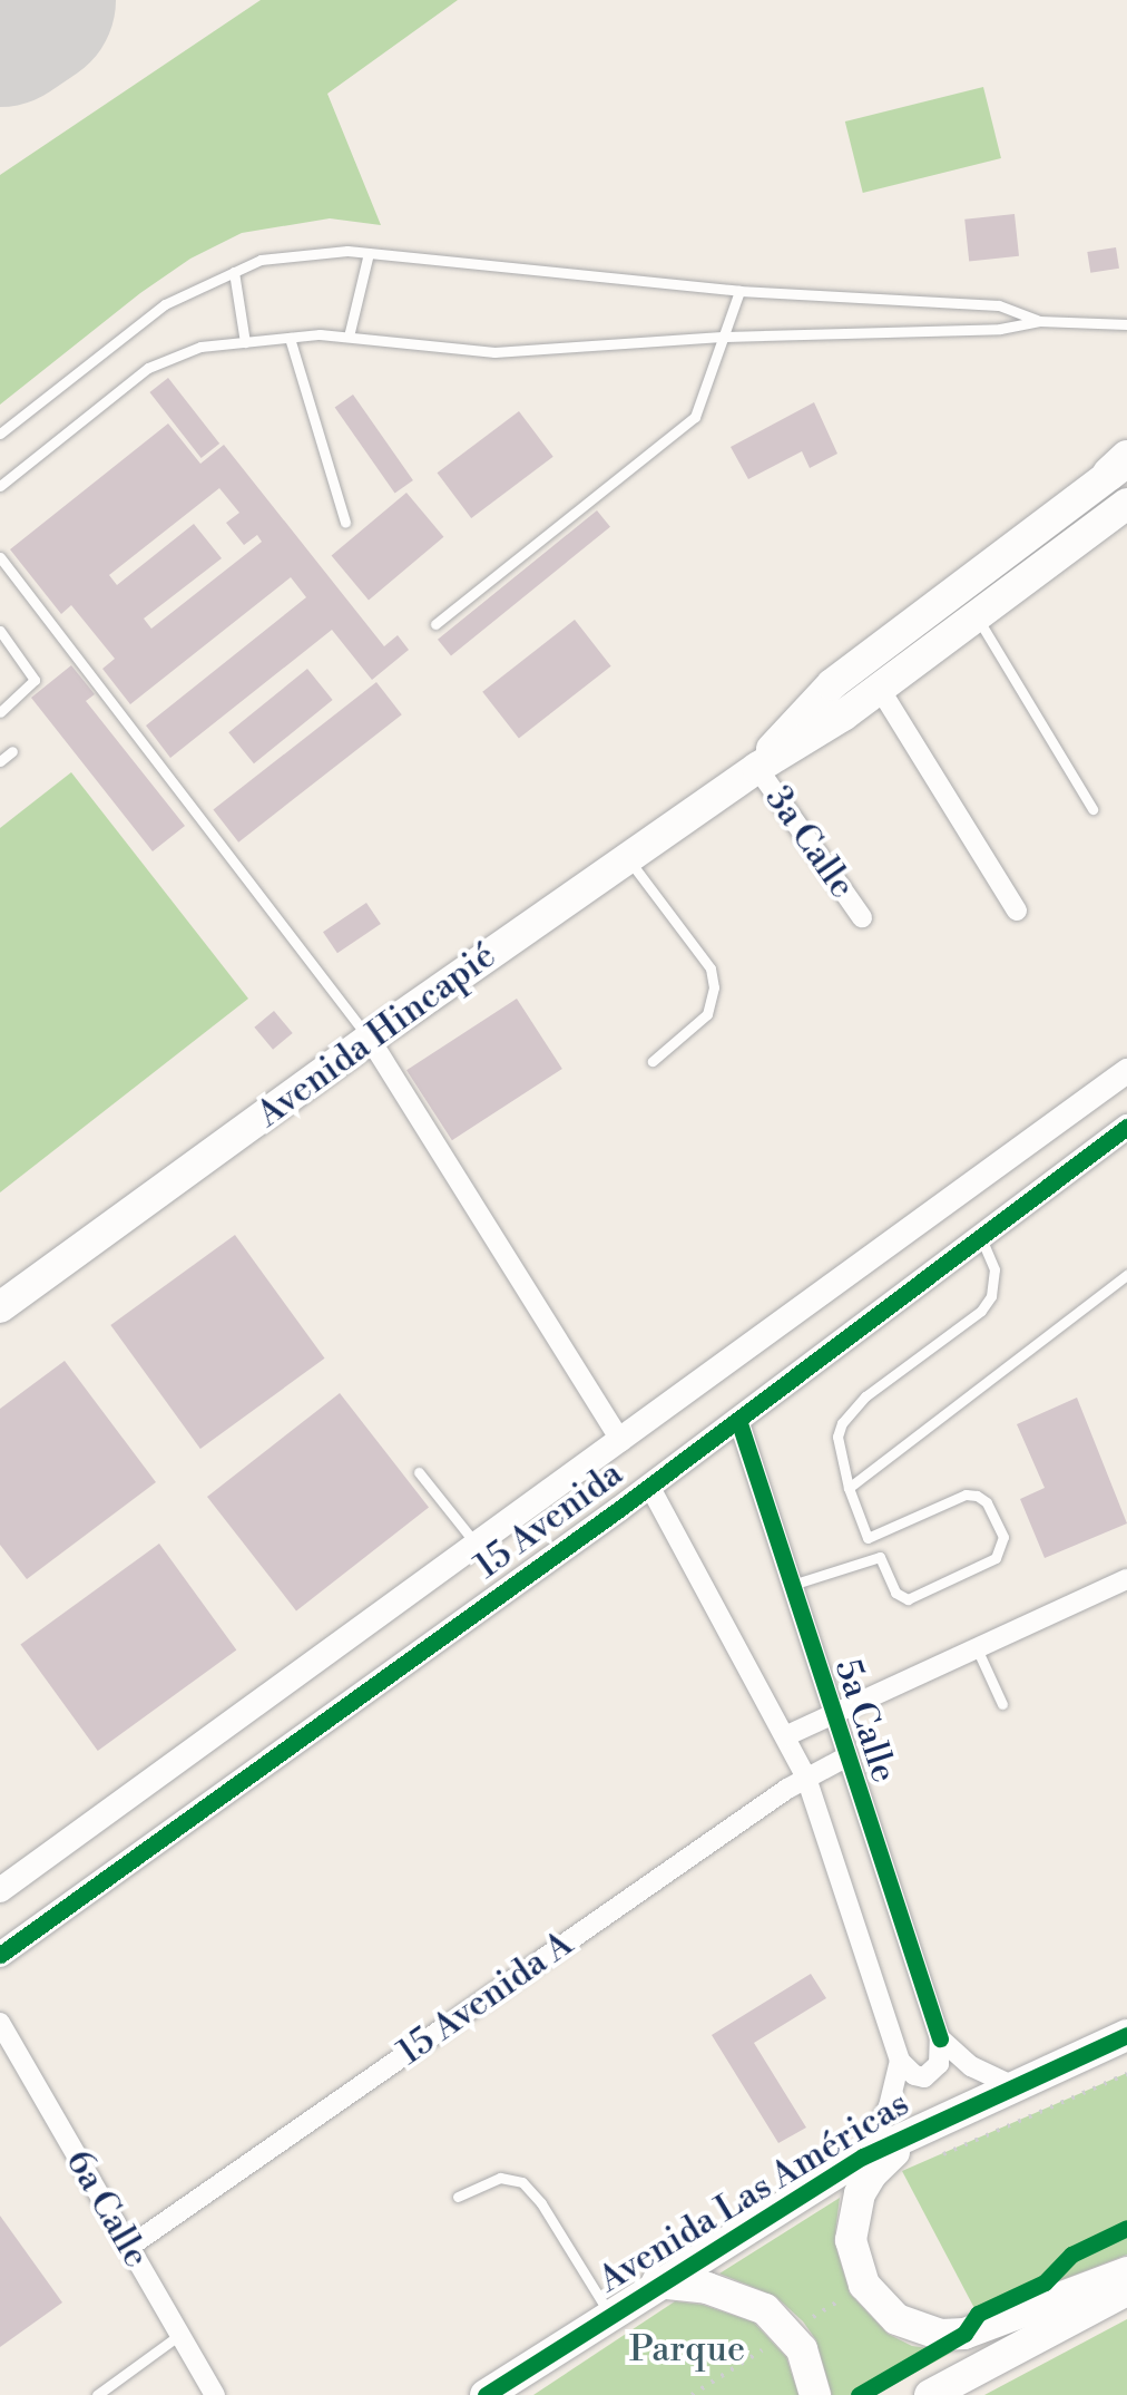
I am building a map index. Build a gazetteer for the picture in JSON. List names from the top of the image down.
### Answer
{
  "streets": {
    "main road": ["Avenida Hincapié", "Avenida Las Américas"],
    "street": [
      "3a Calle",
      "15 Avenida",
      "5a Calle",
      "15 Avenida A",
      "6a Calle"
    ]
  },
  "crossings": [
    ["3a Calle", "Avenida Hincapié"],
    ["15 Avenida", "5a Calle"],
    ["5a Calle", "15 Avenida A"],
    ["15 Avenida A", "6a Calle"]
  ],
  "parks": ["Parque"]
}
